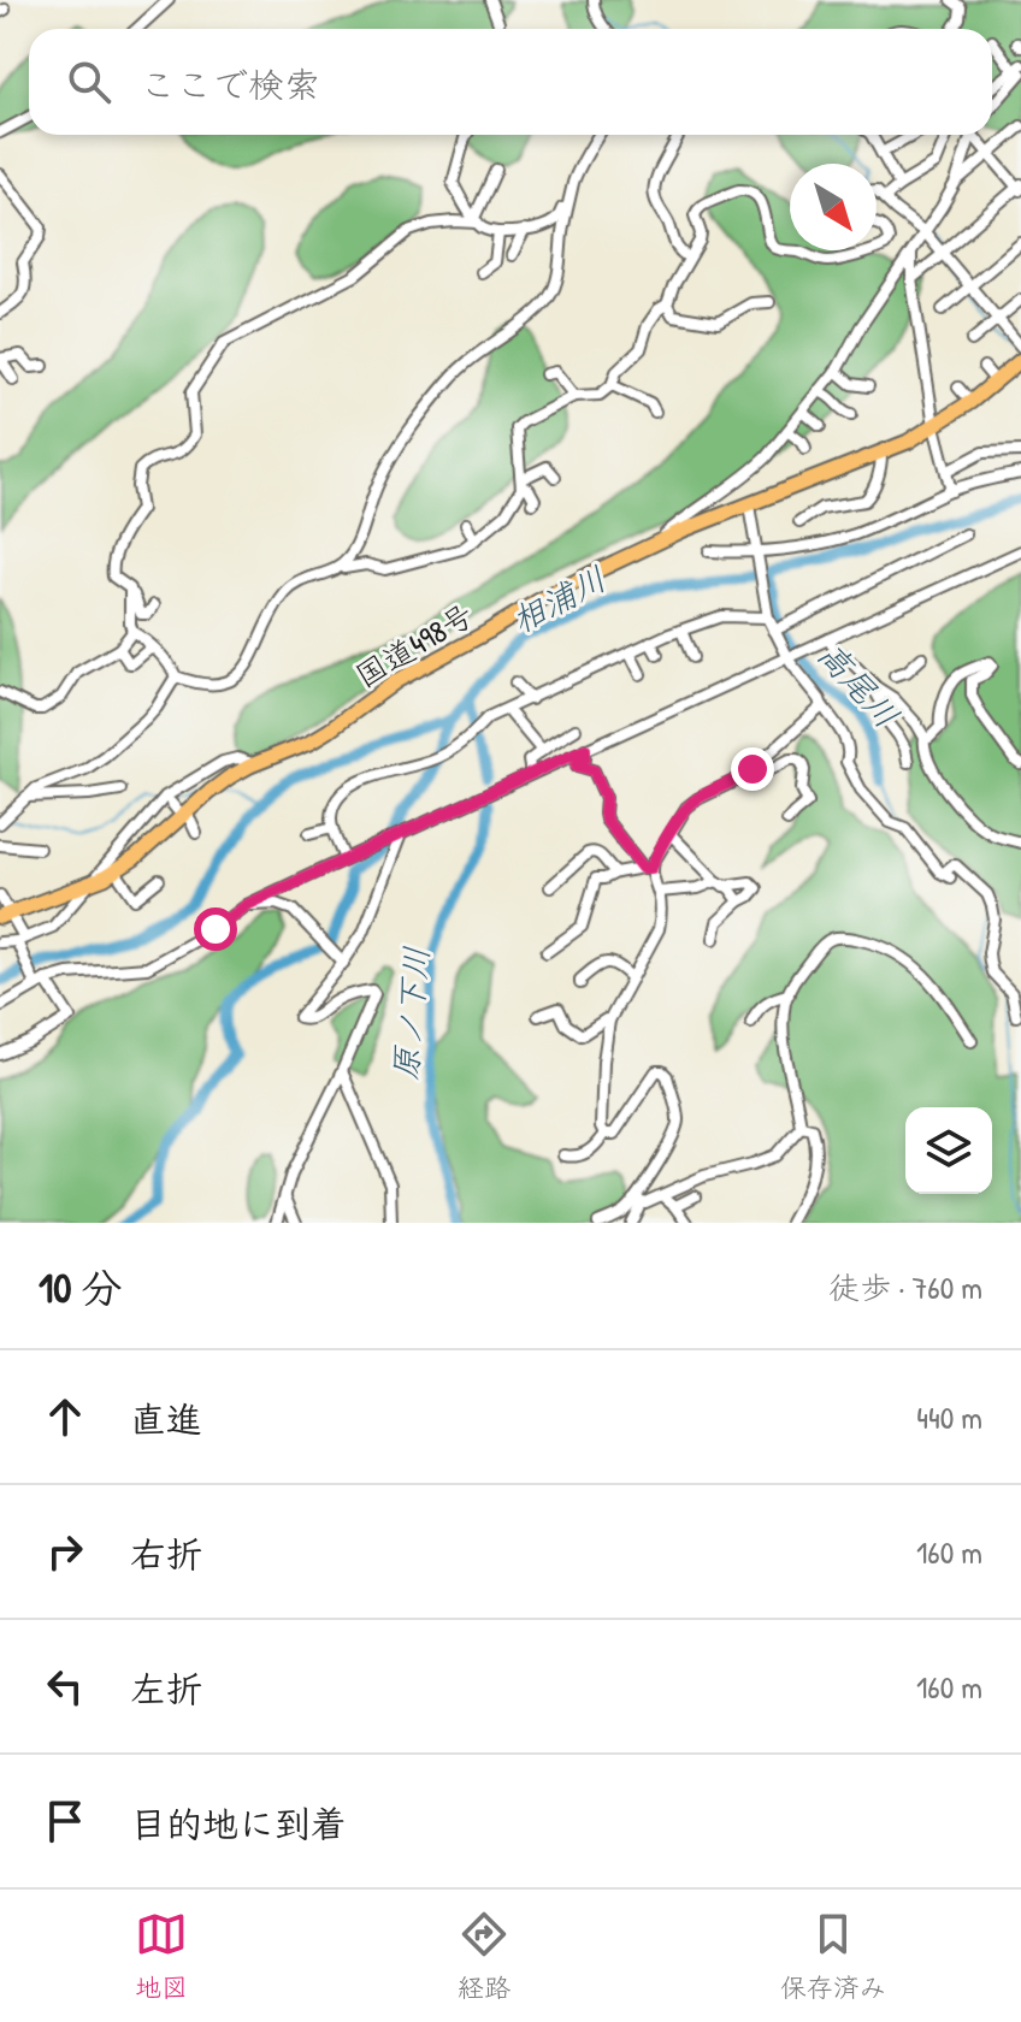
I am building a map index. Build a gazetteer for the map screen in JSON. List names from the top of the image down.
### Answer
{
  "streets": {
    "highway": ["国道498号"]
  },
  "water": ["相浦川", "高尾川", "原ノ下川"],
  "north": "bottom right",
  "page": {
    "search": "ここで検索",
    "heading": ["10 分", "徒歩 · 760 m"],
    "list": [
      ["直進", "440 m"],
      ["右折", "160 m"],
      ["左折", "160 m"],
      "目的地に到着"
    ],
    "nav": ["地図", "経路", "保存済み"]
  }
}
